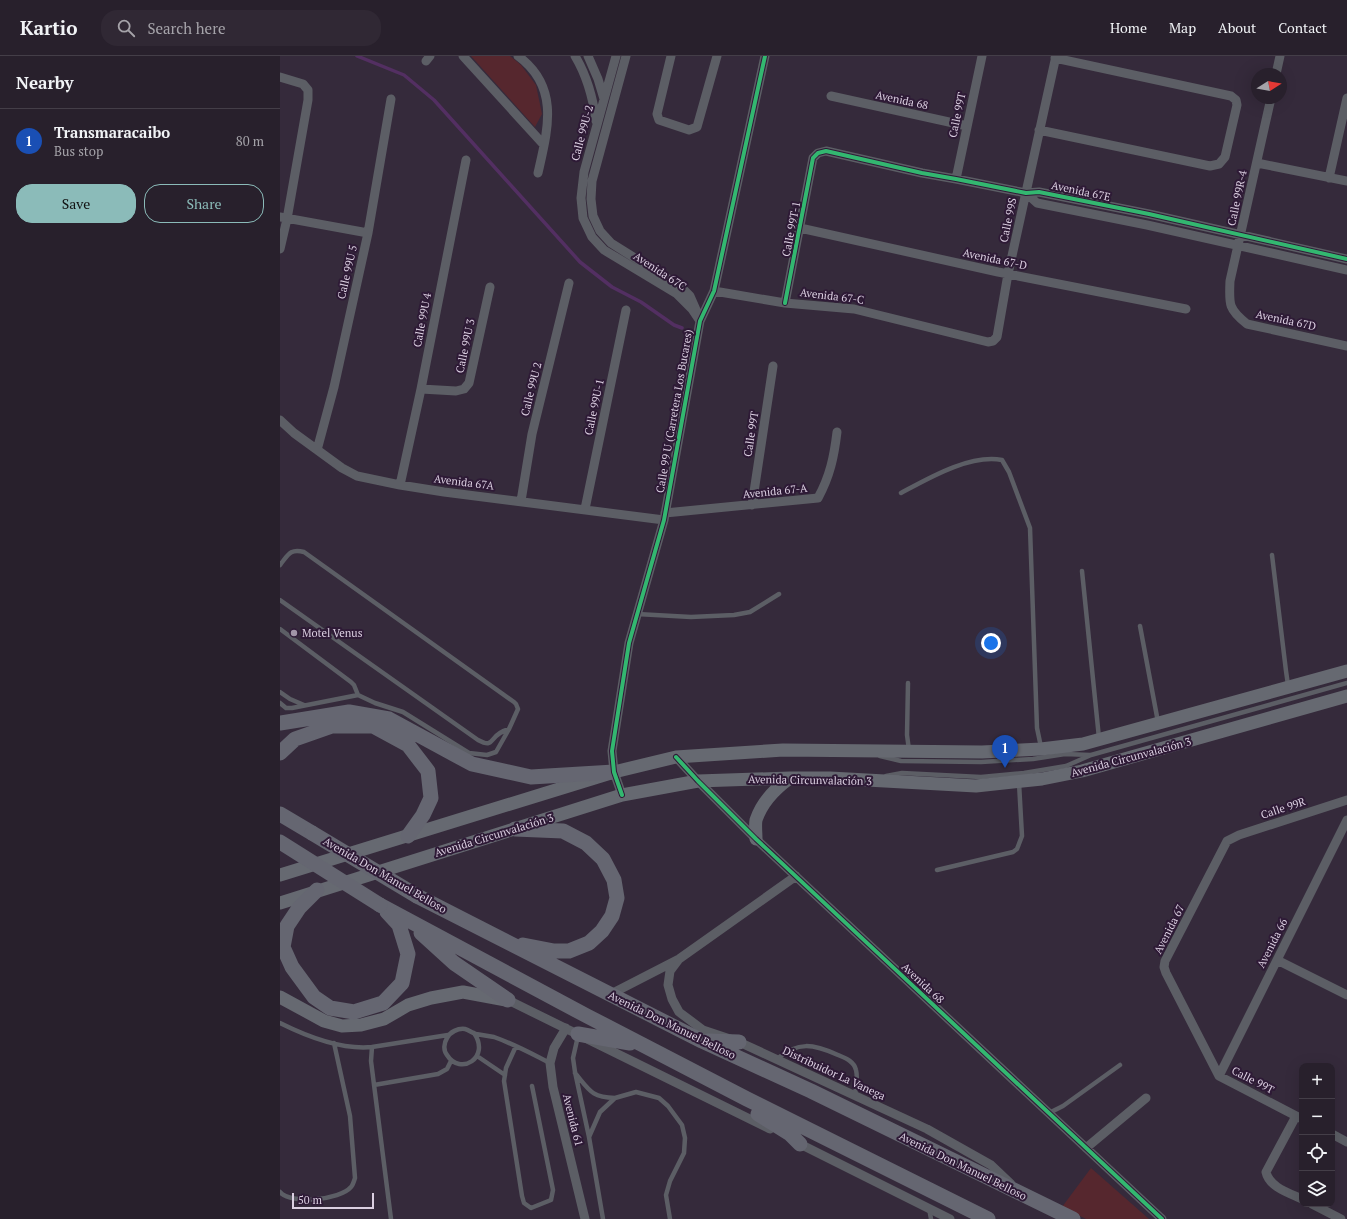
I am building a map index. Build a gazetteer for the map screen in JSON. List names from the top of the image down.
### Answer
{
  "streets": {
    "main road": ["Avenida Circunvalación 3", "Avenida Don Manuel Belloso"],
    "street": [
      "Avenida 68",
      "Calle 99T",
      "Calle 99U-2",
      "Avenida 67E",
      "Calle 99R-4",
      "Calle 99S",
      "Calle 99T-1",
      "Avenida 67-D",
      "Avenida 67C",
      "Calle 99U 5",
      "Avenida 67-C",
      "Calle 99U 4",
      "Avenida 67D",
      "Calle 99U 3",
      "Calle 99U 2",
      "Calle 99U-1",
      "Calle 99 U (Carretera Los Bucares)",
      "Avenida 67A",
      "Avenida 67-A",
      "Calle 99R",
      "Avenida 67",
      "Avenida 66",
      "Distribuidor La Vanega",
      "Avenida 61"
    ]
  },
  "crossings": [
    ["Avenida 68", "Calle 99T"],
    ["Avenida 68", "Avenida Circunvalación 3"],
    ["Calle 99T", "Avenida 67E"],
    ["Calle 99T", "Avenida 67-A"],
    ["Calle 99T", "Avenida 67"],
    ["Calle 99T", "Avenida 66"],
    ["Calle 99U-2", "Avenida 67C"],
    ["Avenida 67E", "Calle 99R-4"],
    ["Avenida 67E", "Calle 99S"],
    ["Avenida 67E", "Calle 99T-1"],
    ["Calle 99R-4", "Avenida 67D"],
    ["Calle 99S", "Avenida 67-D"],
    ["Calle 99S", "Avenida 67-C"],
    ["Calle 99T-1", "Avenida 67-D"],
    ["Calle 99T-1", "Avenida 67-C"],
    ["Avenida 67C", "Calle 99 U (Carretera Los Bucares)"],
    ["Calle 99U 5", "Avenida 67A"],
    ["Avenida 67-C", "Calle 99 U (Carretera Los Bucares)"],
    ["Calle 99U 4", "Calle 99U 3"],
    ["Calle 99U 4", "Avenida 67A"],
    ["Calle 99U 2", "Avenida 67A"],
    ["Calle 99U-1", "Avenida 67A"],
    ["Calle 99 U (Carretera Los Bucares)", "Avenida 67A"],
    ["Calle 99 U (Carretera Los Bucares)", "Avenida 67-A"],
    ["Calle 99 U (Carretera Los Bucares)", "Avenida Circunvalación 3"],
    ["Avenida 67A", "Avenida 67-A"],
    ["Calle 99R", "Avenida 67"],
    ["Avenida Don Manuel Belloso", "Distribuidor La Vanega"]
  ],
  "places": ["Motel Venus"],
  "scale_bar": "50 m",
  "north": "right",
  "page": {
    "header": "Kartio",
    "search": "Search here",
    "nav": [
      "Home",
      "Map",
      "About",
      "Contact"
    ],
    "heading": "Nearby",
    "list": [
      {
        "mark": "1",
        "name": "Transmaracaibo",
        "note": "Bus stop",
        "value": "80 m"
      }
    ],
    "buttons": ["Save", "Share"],
    "pins": "1",
    "map_buttons": ["+", "−"],
    "scale": "50 m"
  }
}
